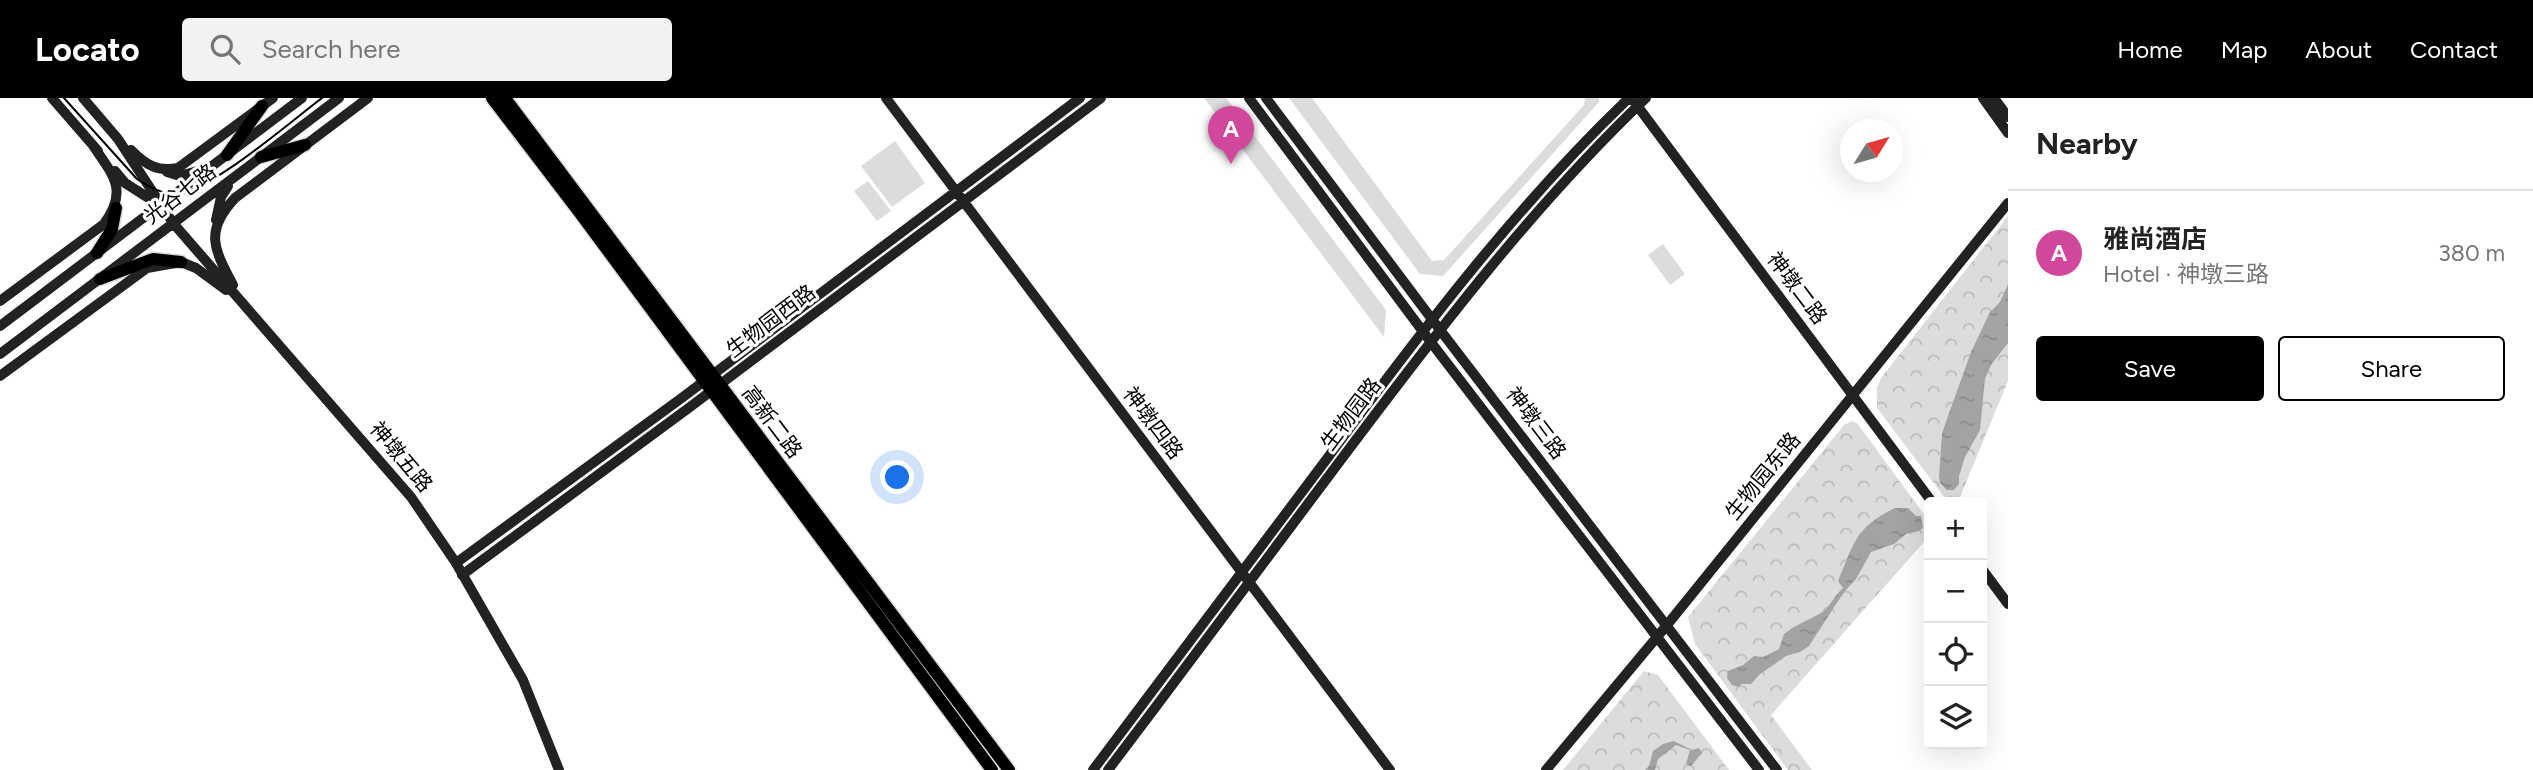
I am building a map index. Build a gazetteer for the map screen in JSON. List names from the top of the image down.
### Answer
{
  "streets": {
    "main road": ["高新二路"],
    "street": [
      "光谷七路",
      "神墩二路",
      "生物园西路",
      "生物园路",
      "神墩四路",
      "神墩三路",
      "神墩五路",
      "生物园东路"
    ]
  },
  "crossings": [
    ["光谷七路", "神墩五路"],
    ["神墩二路", "生物园路"],
    ["神墩二路", "生物园东路"],
    ["生物园西路", "高新二路"],
    ["生物园西路", "神墩四路"],
    ["生物园西路", "神墩五路"],
    ["生物园路", "神墩四路"],
    ["生物园路", "神墩三路"],
    ["神墩三路", "生物园东路"]
  ],
  "north": "top right",
  "page": {
    "header": "Locato",
    "search": "Search here",
    "nav": [
      "Home",
      "Map",
      "About",
      "Contact"
    ],
    "heading": "Nearby",
    "pins": "A",
    "list": [
      {
        "mark": "A",
        "name": "雅尚酒店",
        "note": "Hotel · 神墩三路",
        "value": "380 m"
      }
    ],
    "buttons": ["Save", "Share"],
    "map_buttons": ["+", "−"]
  }
}
